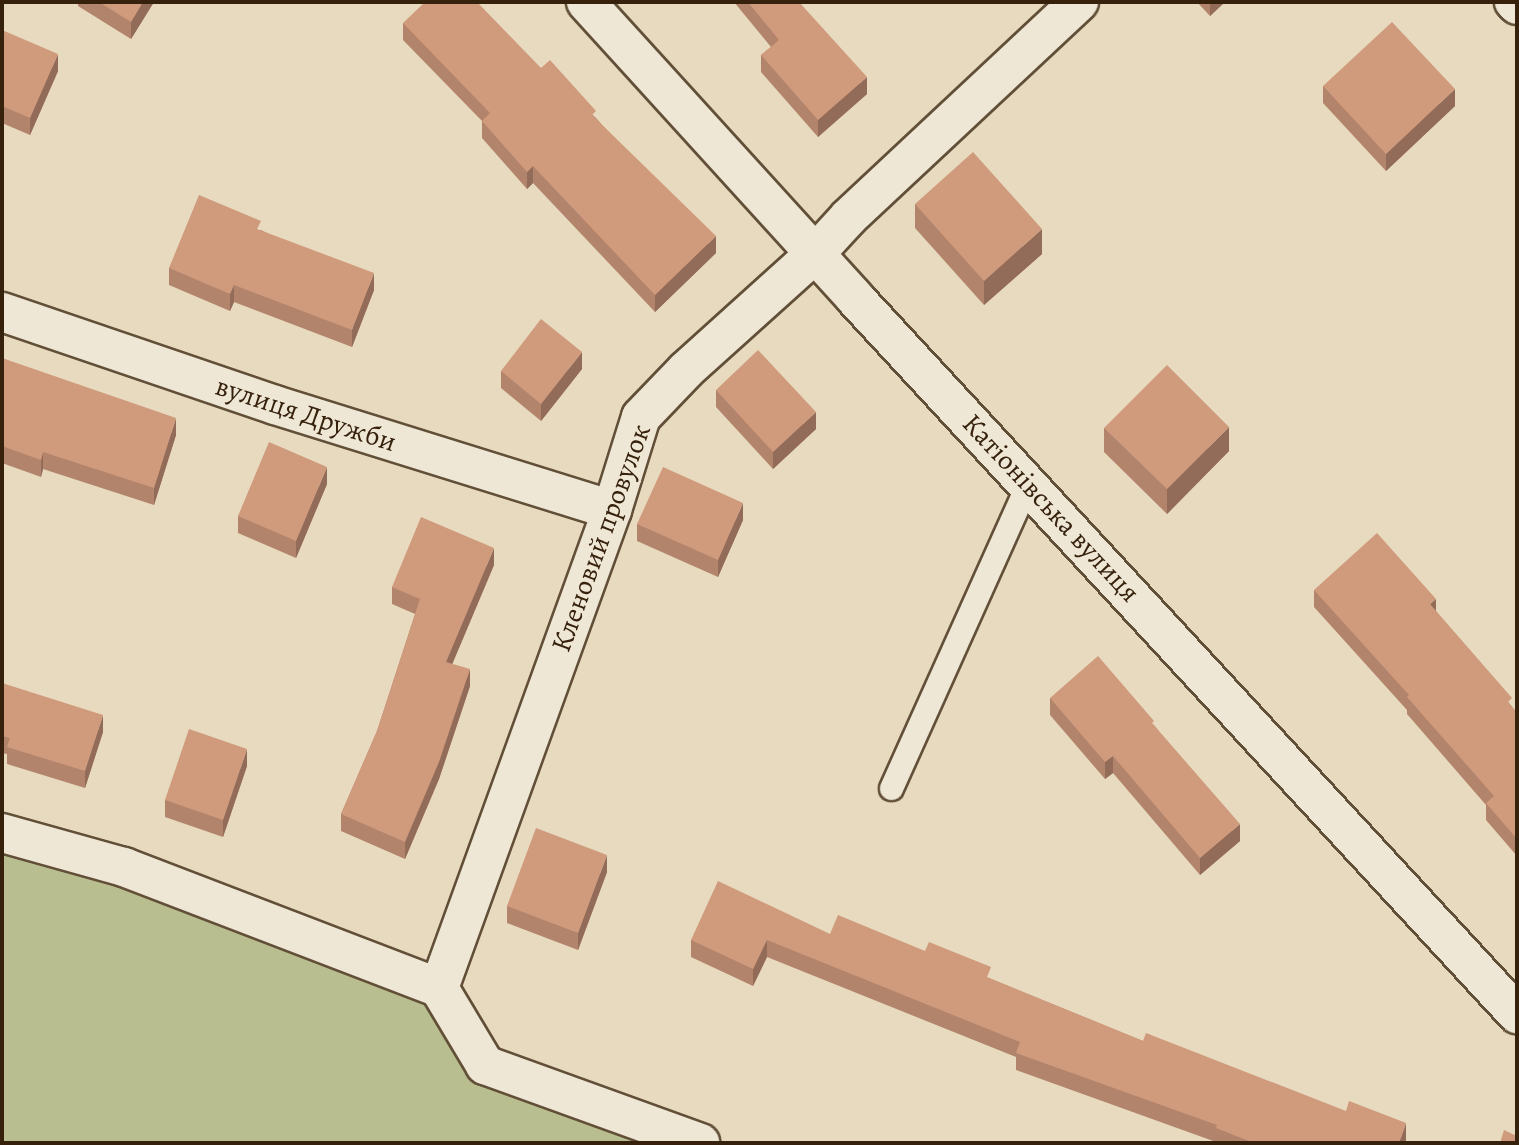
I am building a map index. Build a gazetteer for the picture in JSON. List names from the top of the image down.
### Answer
{
  "streets": {
    "street": ["вулиця Дружби", "Катіонівська вулиця", "Кленовий провулок"]
  },
  "crossings": [
    ["вулиця Дружби", "Кленовий провулок"],
    ["Катіонівська вулиця", "Кленовий провулок"]
  ]
}
